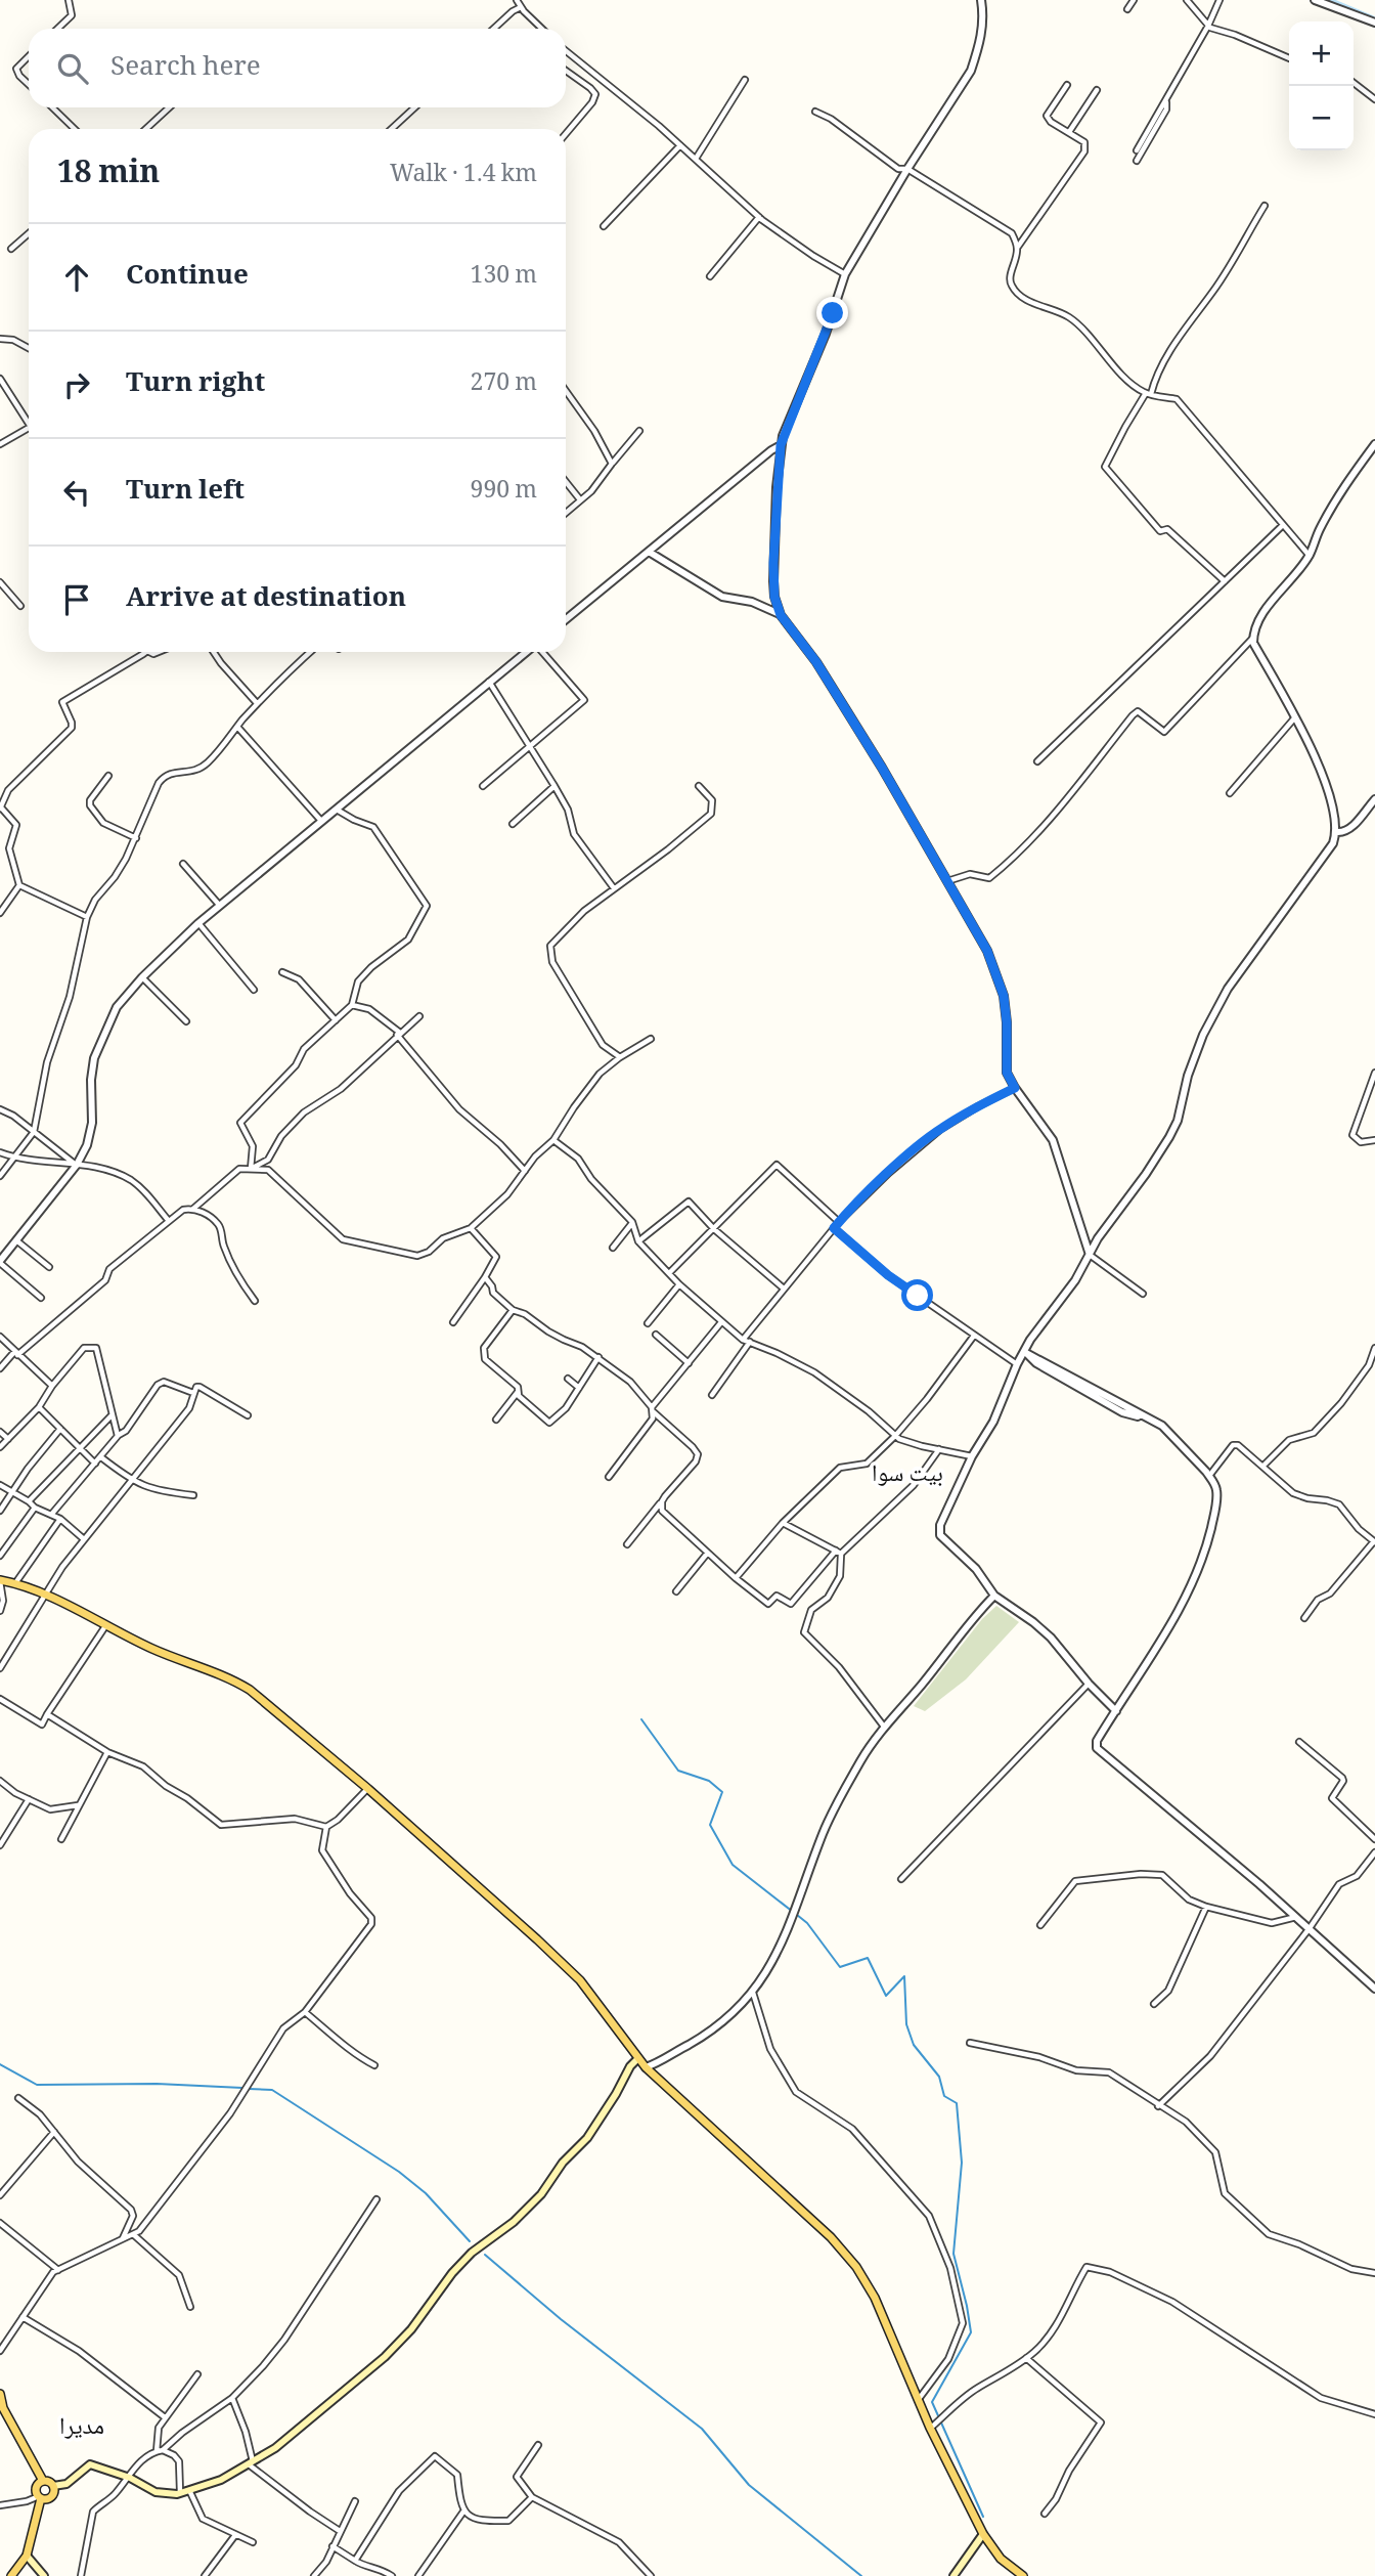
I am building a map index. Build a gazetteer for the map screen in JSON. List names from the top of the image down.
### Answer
{
  "districts": ["بيت سوا", "مديرا"],
  "page": {
    "map_buttons": ["+", "−"],
    "search": "Search here",
    "heading": ["18 min", "Walk · 1.4 km"],
    "list": [
      ["Continue", "130 m"],
      ["Turn right", "270 m"],
      ["Turn left", "990 m"],
      "Arrive at destination"
    ]
  }
}
